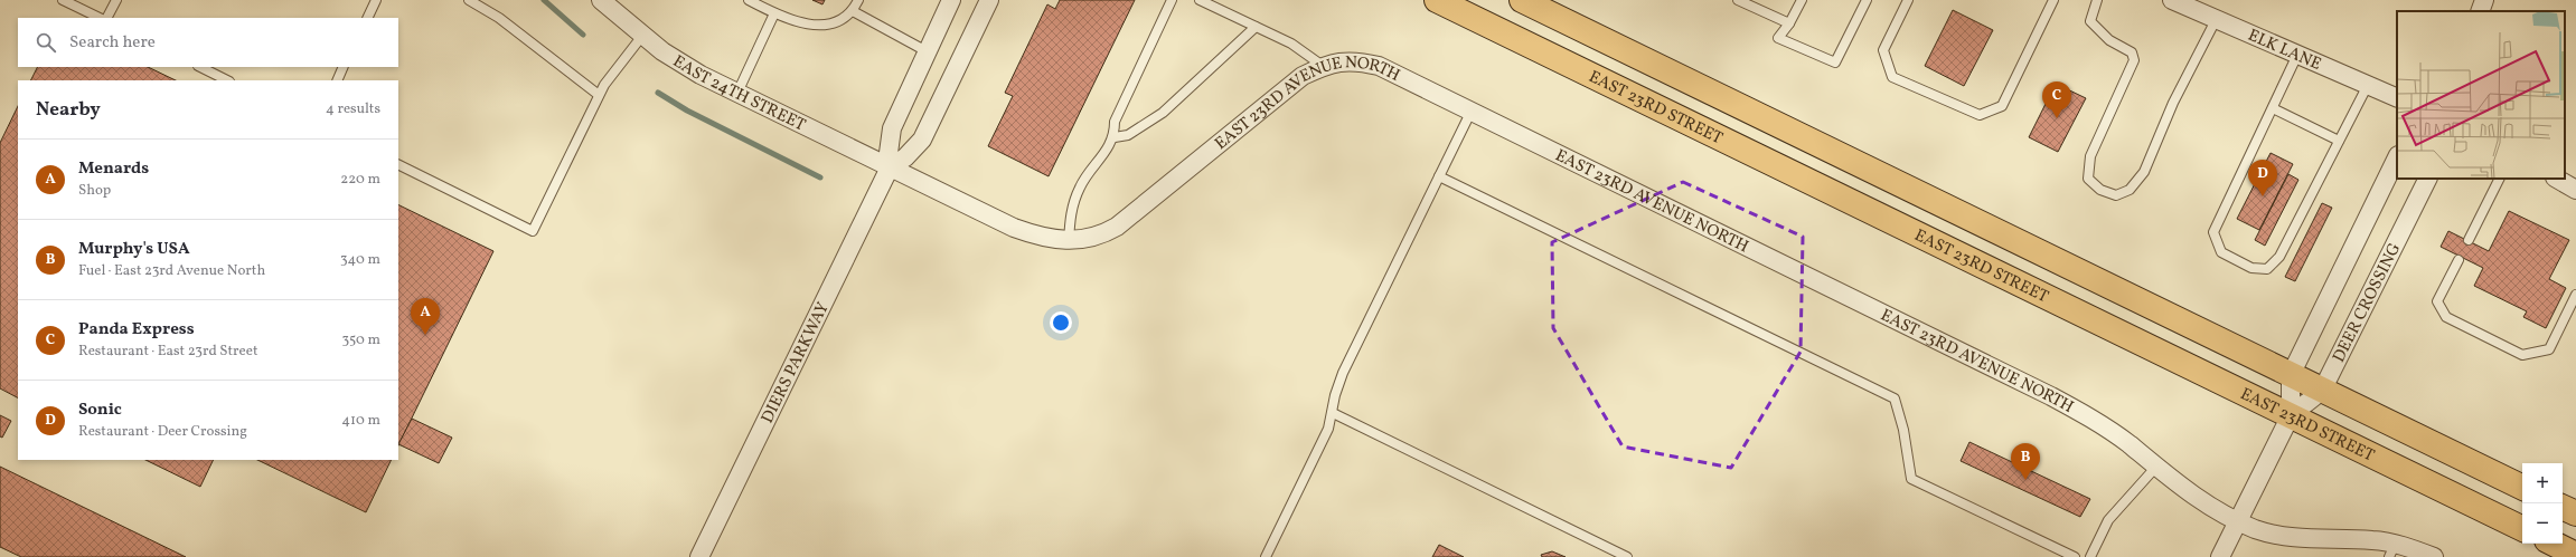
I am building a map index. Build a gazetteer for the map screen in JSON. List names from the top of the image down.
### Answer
{
  "streets": {
    "main road": ["EAST 23RD STREET"],
    "street": [
      "ELK LANE",
      "EAST 24TH STREET",
      "EAST 23RD AVENUE NORTH",
      "DEER CROSSING",
      "DIERS PARKWAY"
    ]
  },
  "crossings": [
    ["EAST 24TH STREET", "EAST 23RD AVENUE NORTH"],
    ["EAST 24TH STREET", "DIERS PARKWAY"],
    ["EAST 23RD STREET", "DEER CROSSING"],
    ["EAST 23RD AVENUE NORTH", "DIERS PARKWAY"]
  ],
  "page": {
    "search": "Search here",
    "heading": ["Nearby", "4 results"],
    "pins": [
      "C",
      "D",
      "A",
      "B"
    ],
    "list": [
      {
        "mark": "A",
        "name": "Menards",
        "note": "Shop",
        "value": "220 m"
      },
      {
        "mark": "B",
        "name": "Murphy's USA",
        "note": "Fuel · East 23rd Avenue North",
        "value": "340 m"
      },
      {
        "mark": "C",
        "name": "Panda Express",
        "note": "Restaurant · East 23rd Street",
        "value": "350 m"
      },
      {
        "mark": "D",
        "name": "Sonic",
        "note": "Restaurant · Deer Crossing",
        "value": "410 m"
      }
    ],
    "map_buttons": ["+", "−"]
  }
}
